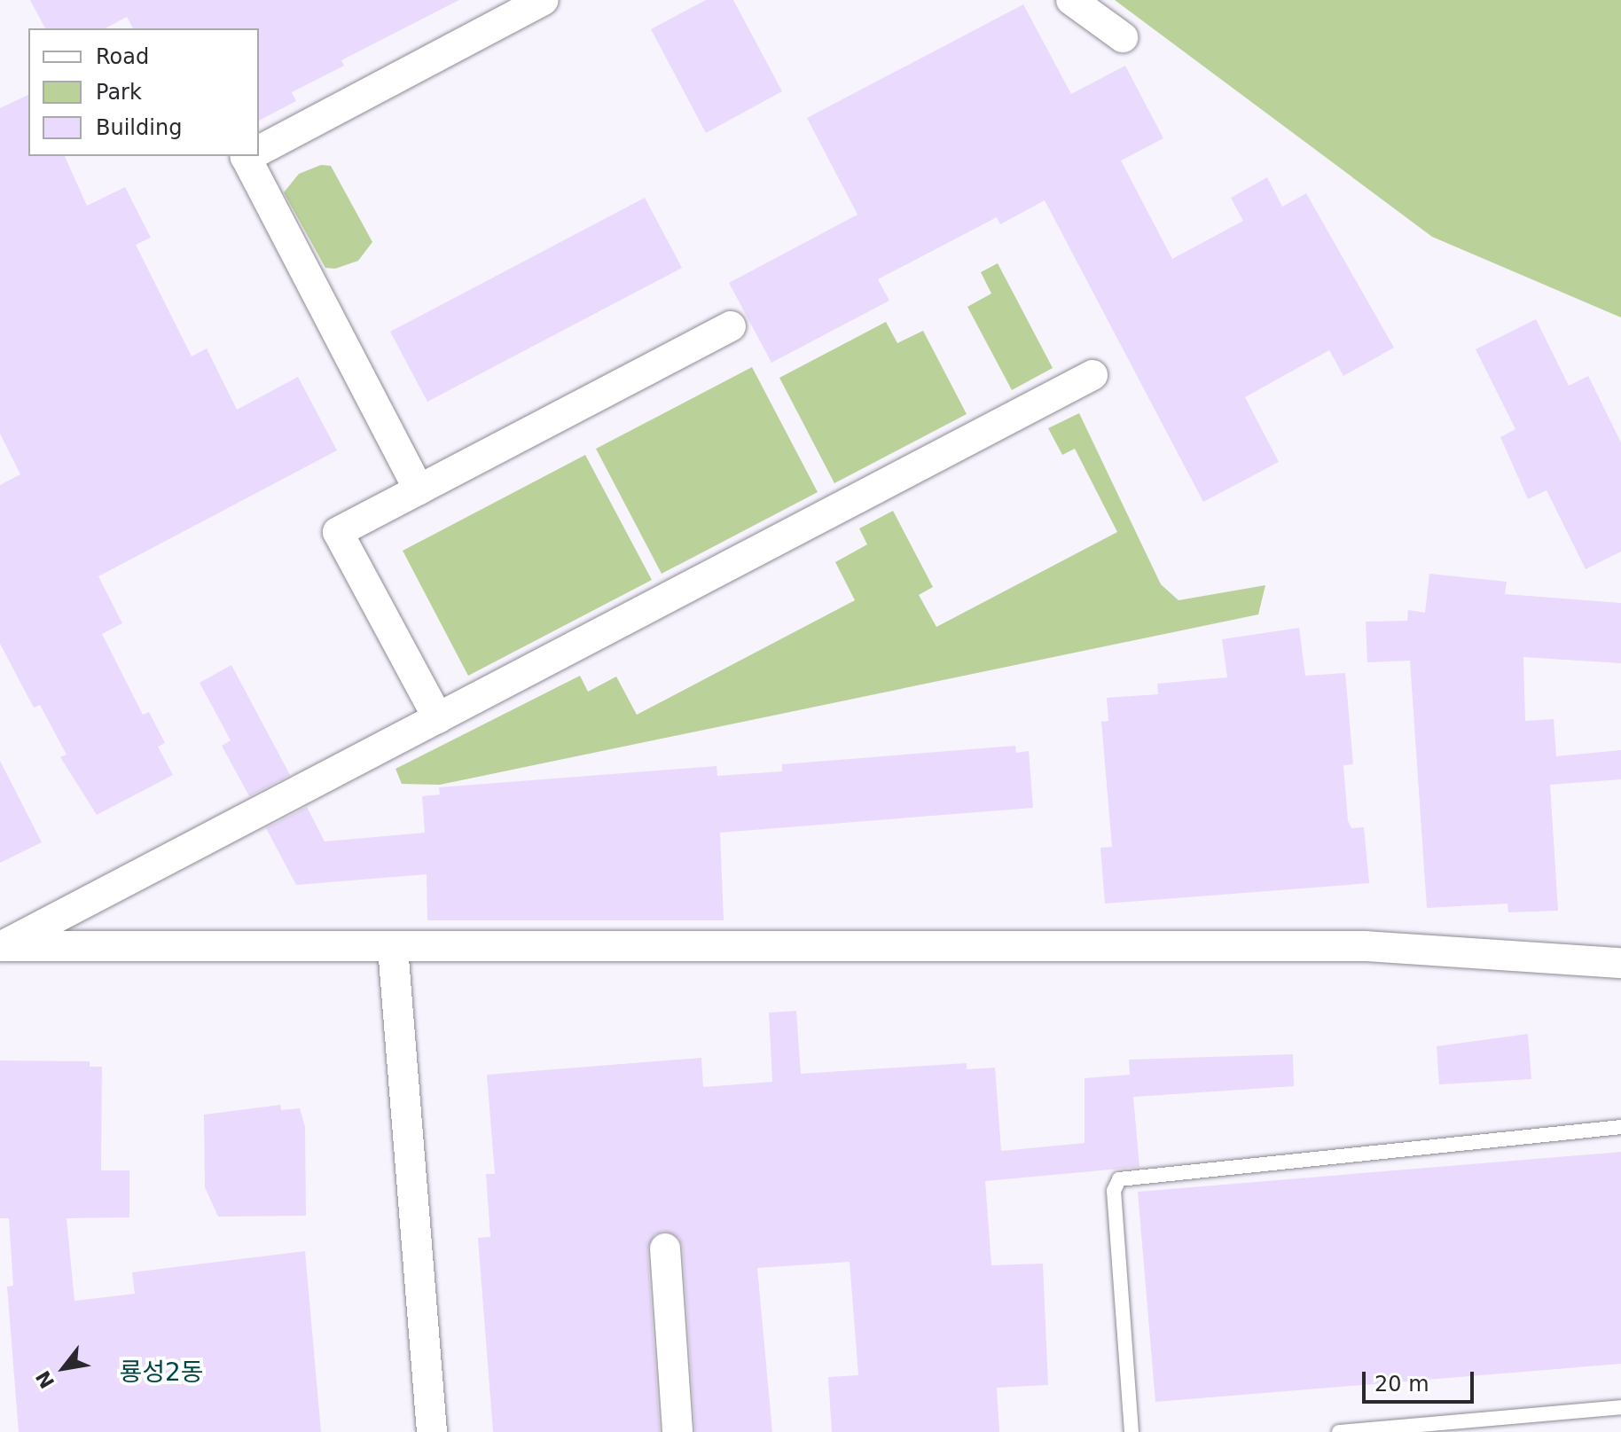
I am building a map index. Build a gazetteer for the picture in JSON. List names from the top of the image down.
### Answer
{
  "districts": ["룡성2동"],
  "legend": ["Road", "Park", "Building"],
  "scale_bar": "20 m",
  "north": "bottom left"
}
